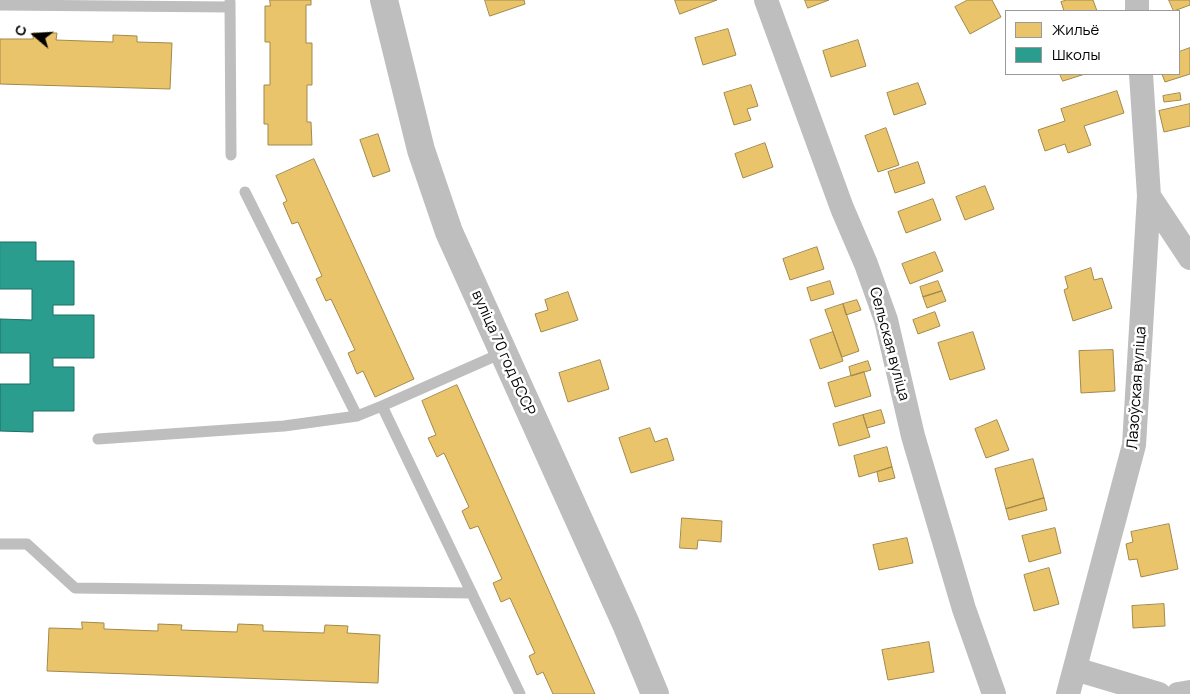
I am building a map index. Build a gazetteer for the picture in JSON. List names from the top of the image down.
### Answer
{
  "streets": {
    "street": ["Сельская вуліца", "вуліца 70 год БССР", "Лазоўская вуліца"]
  },
  "legend": ["Жильё", "Школы"],
  "north": "left"
}
